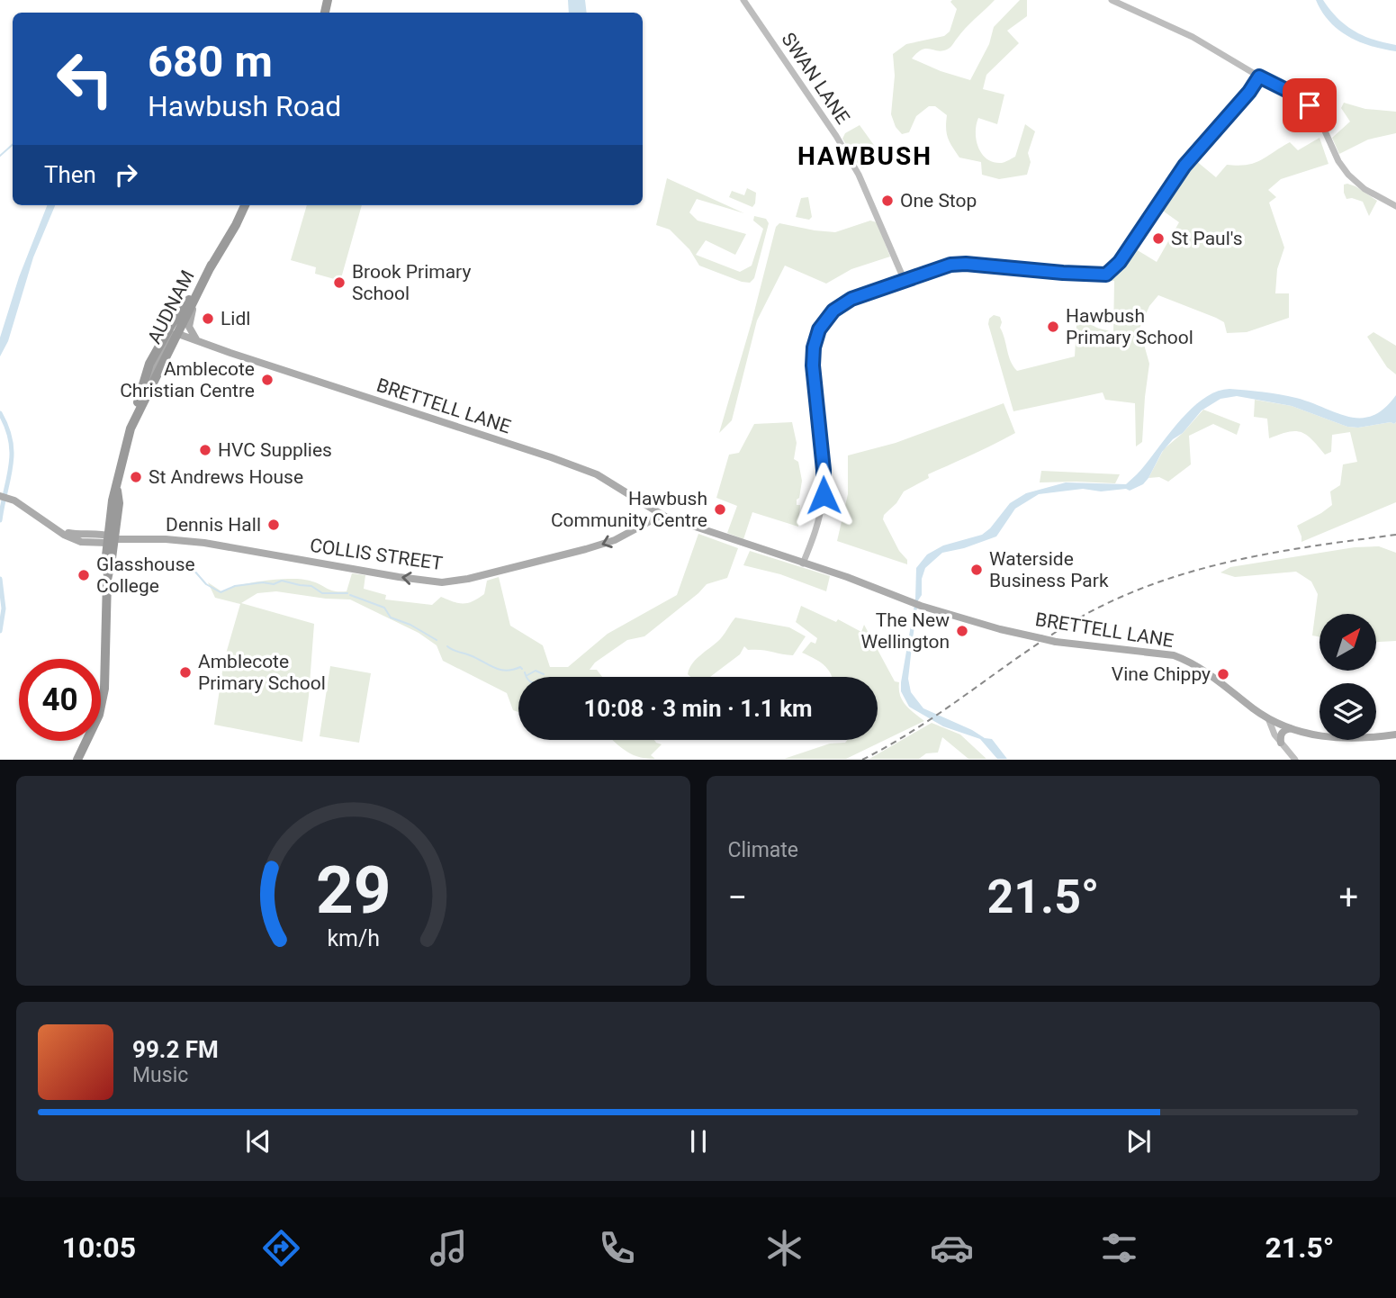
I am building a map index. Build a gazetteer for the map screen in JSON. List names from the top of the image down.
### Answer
{
  "streets": {
    "highway": ["AUDNAM"],
    "main road": ["BRETTELL LANE", "COLLIS STREET"],
    "street": ["SWAN LANE"]
  },
  "crossings": [
    ["AUDNAM", "BRETTELL LANE"],
    ["BRETTELL LANE", "COLLIS STREET"]
  ],
  "one_way": ["COLLIS STREET"],
  "districts": ["HAWBUSH"],
  "places": [
    "One Stop",
    "St Paul's",
    "Brook Primary School",
    "Lidl",
    "Hawbush Primary School",
    "Amblecote Christian Centre",
    "HVC Supplies",
    "St Andrews House",
    "Hawbush Community Centre",
    "Dennis Hall",
    "Waterside Business Park",
    "Glasshouse College",
    "The New Wellington",
    "Amblecote Primary School",
    "Vine Chippy"
  ],
  "north": "top right",
  "page": {
    "turn": ["680 m", "Hawbush Road"],
    "then": "Then",
    "limit": "40",
    "trip": "10:08 · 3 min · 1.1 km",
    "tile": "Climate",
    "heat": ["−", "21.5°", "+"],
    "song": ["99.2 FM", "Music"],
    "tabs": ["10:05", "21.5°"],
    "gauge": ["29", "km/h"]
  }
}
